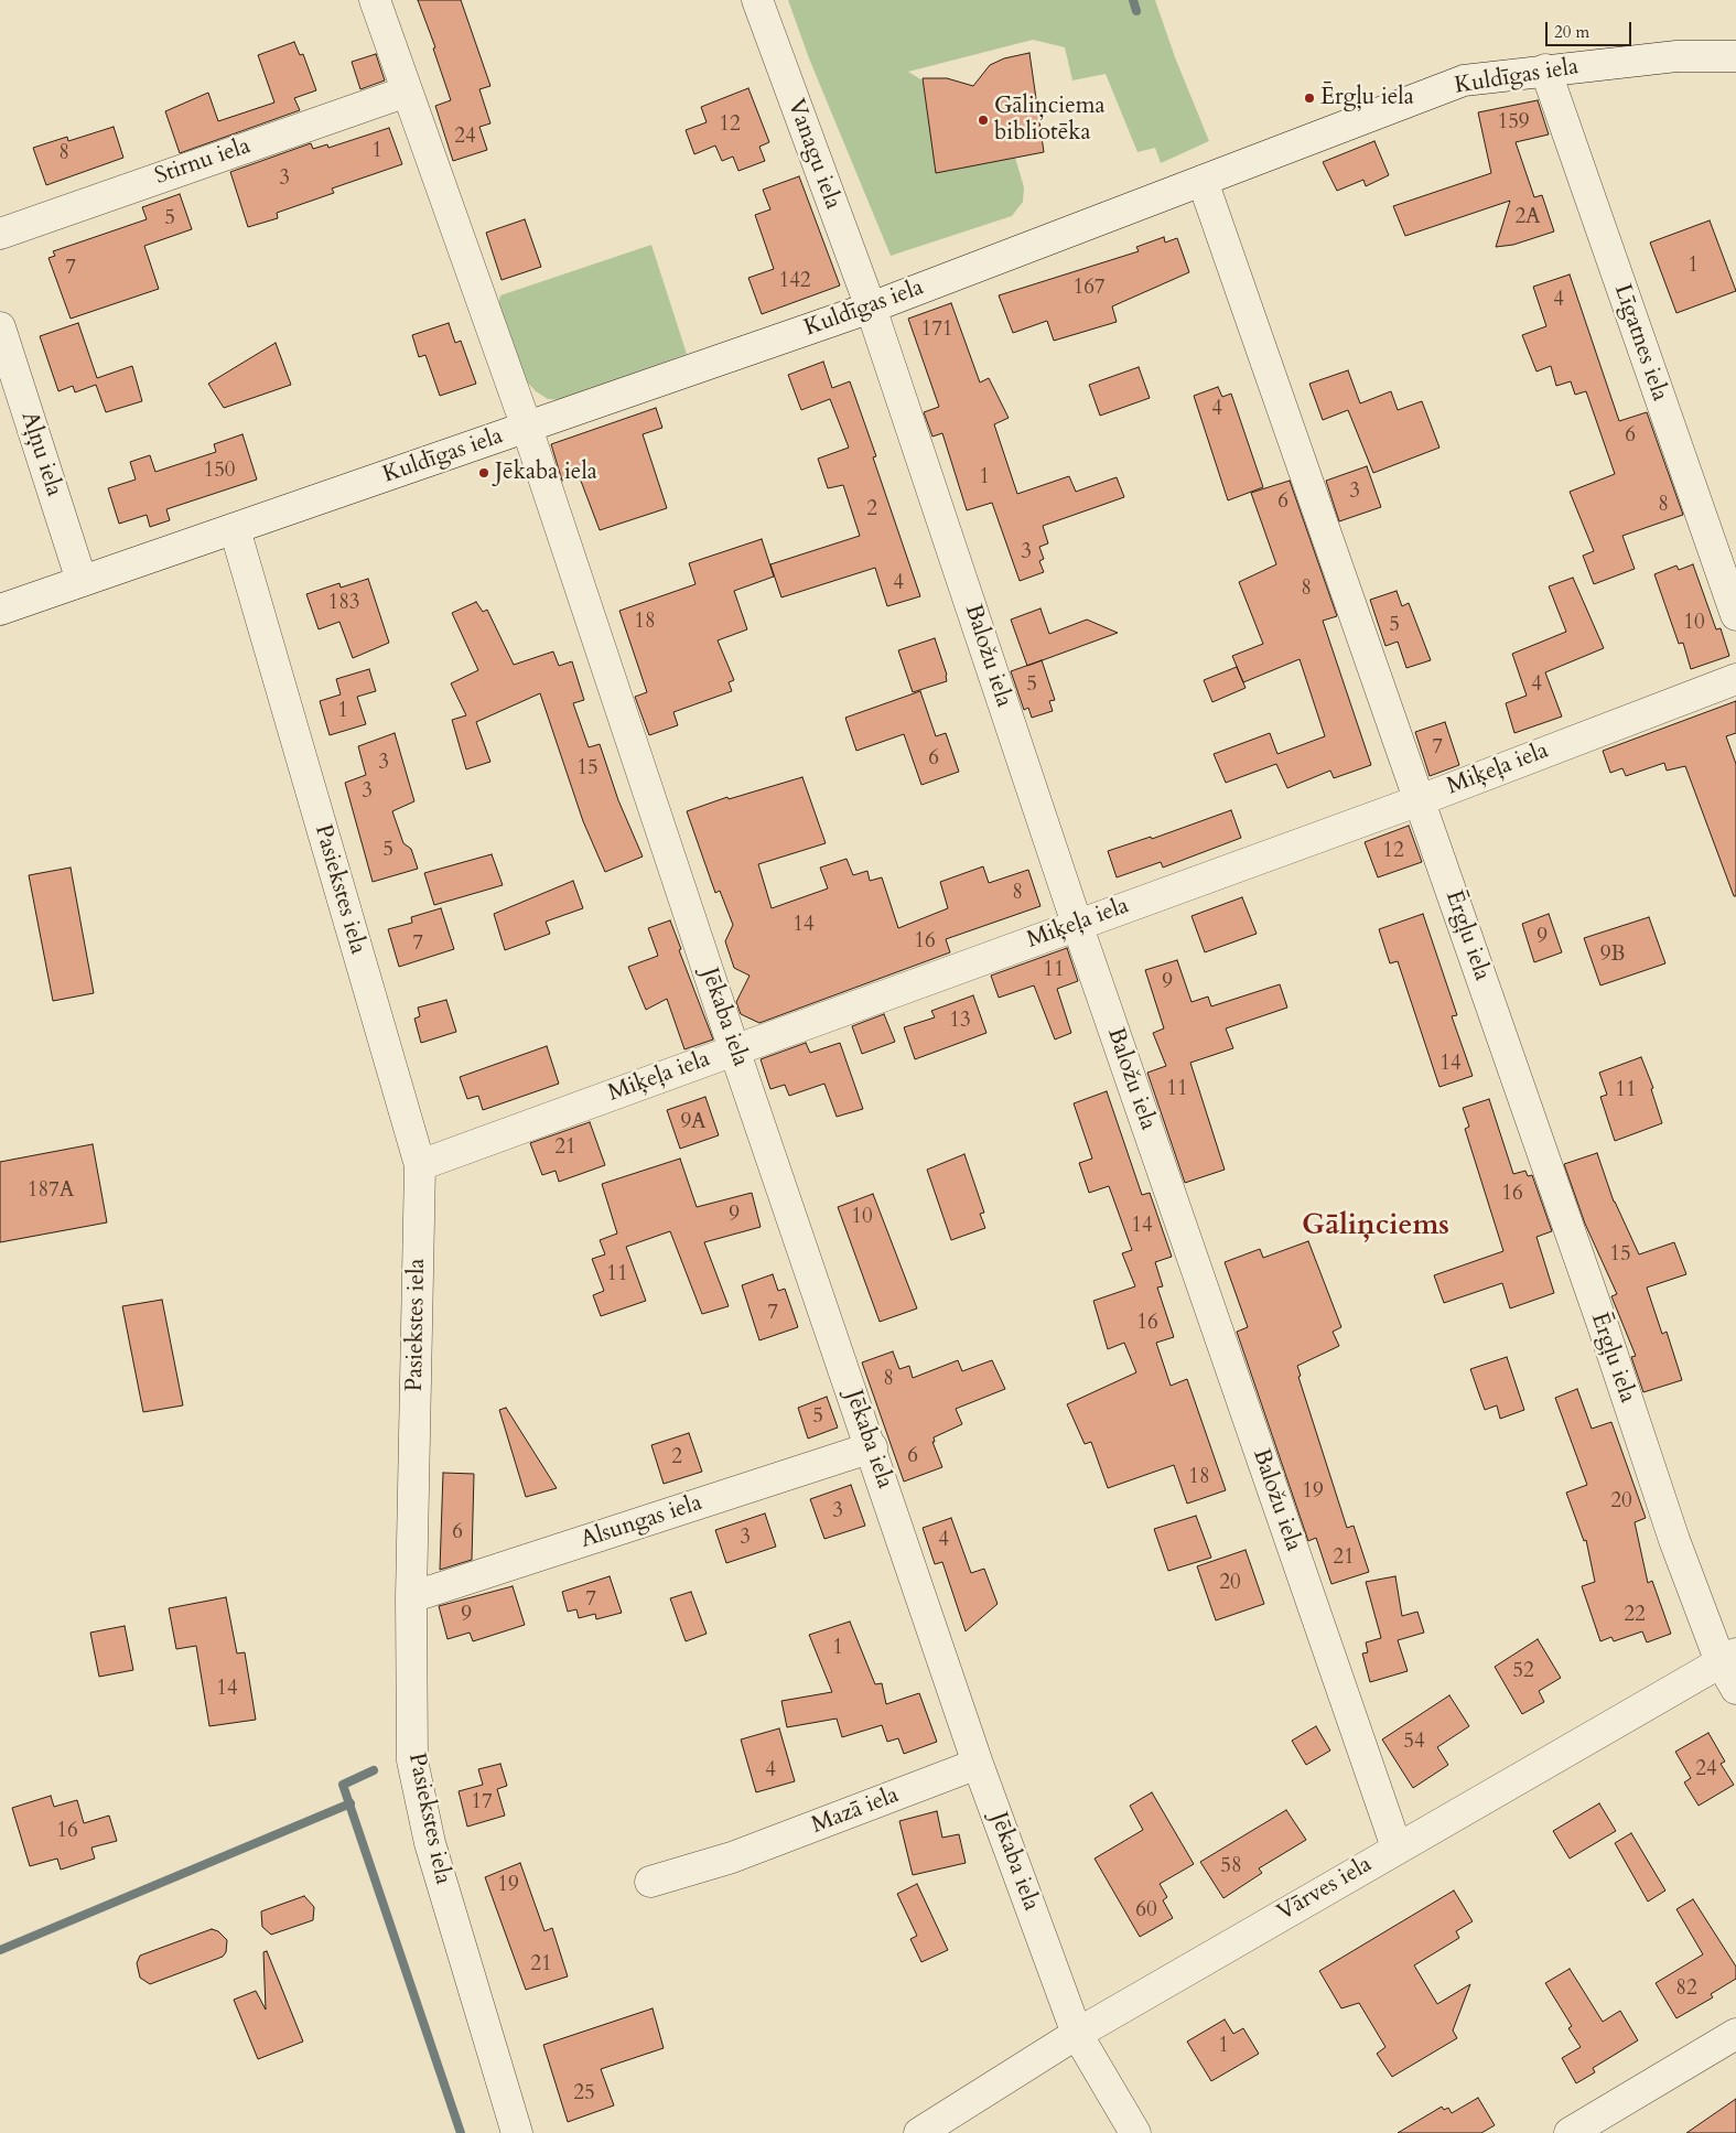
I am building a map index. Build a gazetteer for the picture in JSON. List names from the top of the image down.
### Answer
{
  "streets": {
    "street": [
      "Kuldīgas iela",
      "Vanagu iela",
      "Stirnu iela",
      "Līgatnes iela",
      "Aļņu iela",
      "Baložu iela",
      "Miķeļa iela",
      "Pasiekstes iela",
      "Ērgļu iela",
      "Jēkaba iela",
      "Alsungas iela",
      "Mazā iela",
      "Vārves iela"
    ]
  },
  "crossings": [
    ["Kuldīgas iela", "Vanagu iela"],
    ["Kuldīgas iela", "Līgatnes iela"],
    ["Kuldīgas iela", "Aļņu iela"],
    ["Kuldīgas iela", "Baložu iela"],
    ["Kuldīgas iela", "Pasiekstes iela"],
    ["Kuldīgas iela", "Ērgļu iela"],
    ["Kuldīgas iela", "Jēkaba iela"],
    ["Vanagu iela", "Baložu iela"],
    ["Stirnu iela", "Jēkaba iela"],
    ["Baložu iela", "Miķeļa iela"],
    ["Baložu iela", "Vārves iela"],
    ["Miķeļa iela", "Pasiekstes iela"],
    ["Miķeļa iela", "Ērgļu iela"],
    ["Miķeļa iela", "Jēkaba iela"],
    ["Pasiekstes iela", "Alsungas iela"],
    ["Ērgļu iela", "Vārves iela"],
    ["Jēkaba iela", "Alsungas iela"],
    ["Jēkaba iela", "Mazā iela"],
    ["Jēkaba iela", "Vārves iela"]
  ],
  "districts": ["Gāliņciems"],
  "places": ["Ērgļu iela", "Gāliņciema bibliotēka", "Jēkaba iela"],
  "house_numbers": [
    "159",
    "12",
    "24",
    "1",
    "8",
    "3",
    "2A",
    "5",
    "1",
    "7",
    "142",
    "167",
    "4",
    "171",
    "4",
    "6",
    "150",
    "1",
    "3",
    "6",
    "8",
    "2",
    "3",
    "4",
    "8",
    "183",
    "18",
    "10",
    "5",
    "5",
    "4",
    "1",
    "7",
    "6",
    "3",
    "15",
    "3",
    "5",
    "12",
    "8",
    "14",
    "9",
    "16",
    "7",
    "9B",
    "11",
    "9",
    "13",
    "14",
    "11",
    "11",
    "9A",
    "21",
    "187A",
    "16",
    "9",
    "10",
    "14",
    "15",
    "11",
    "7",
    "16",
    "8",
    "5",
    "6",
    "2",
    "18",
    "19",
    "20",
    "3",
    "6",
    "3",
    "4",
    "21",
    "20",
    "7",
    "9",
    "22",
    "1",
    "52",
    "14",
    "54",
    "24",
    "4",
    "17",
    "16",
    "58",
    "19",
    "60",
    "21",
    "82",
    "1",
    "25"
  ],
  "scale_bar": "20 m"
}
